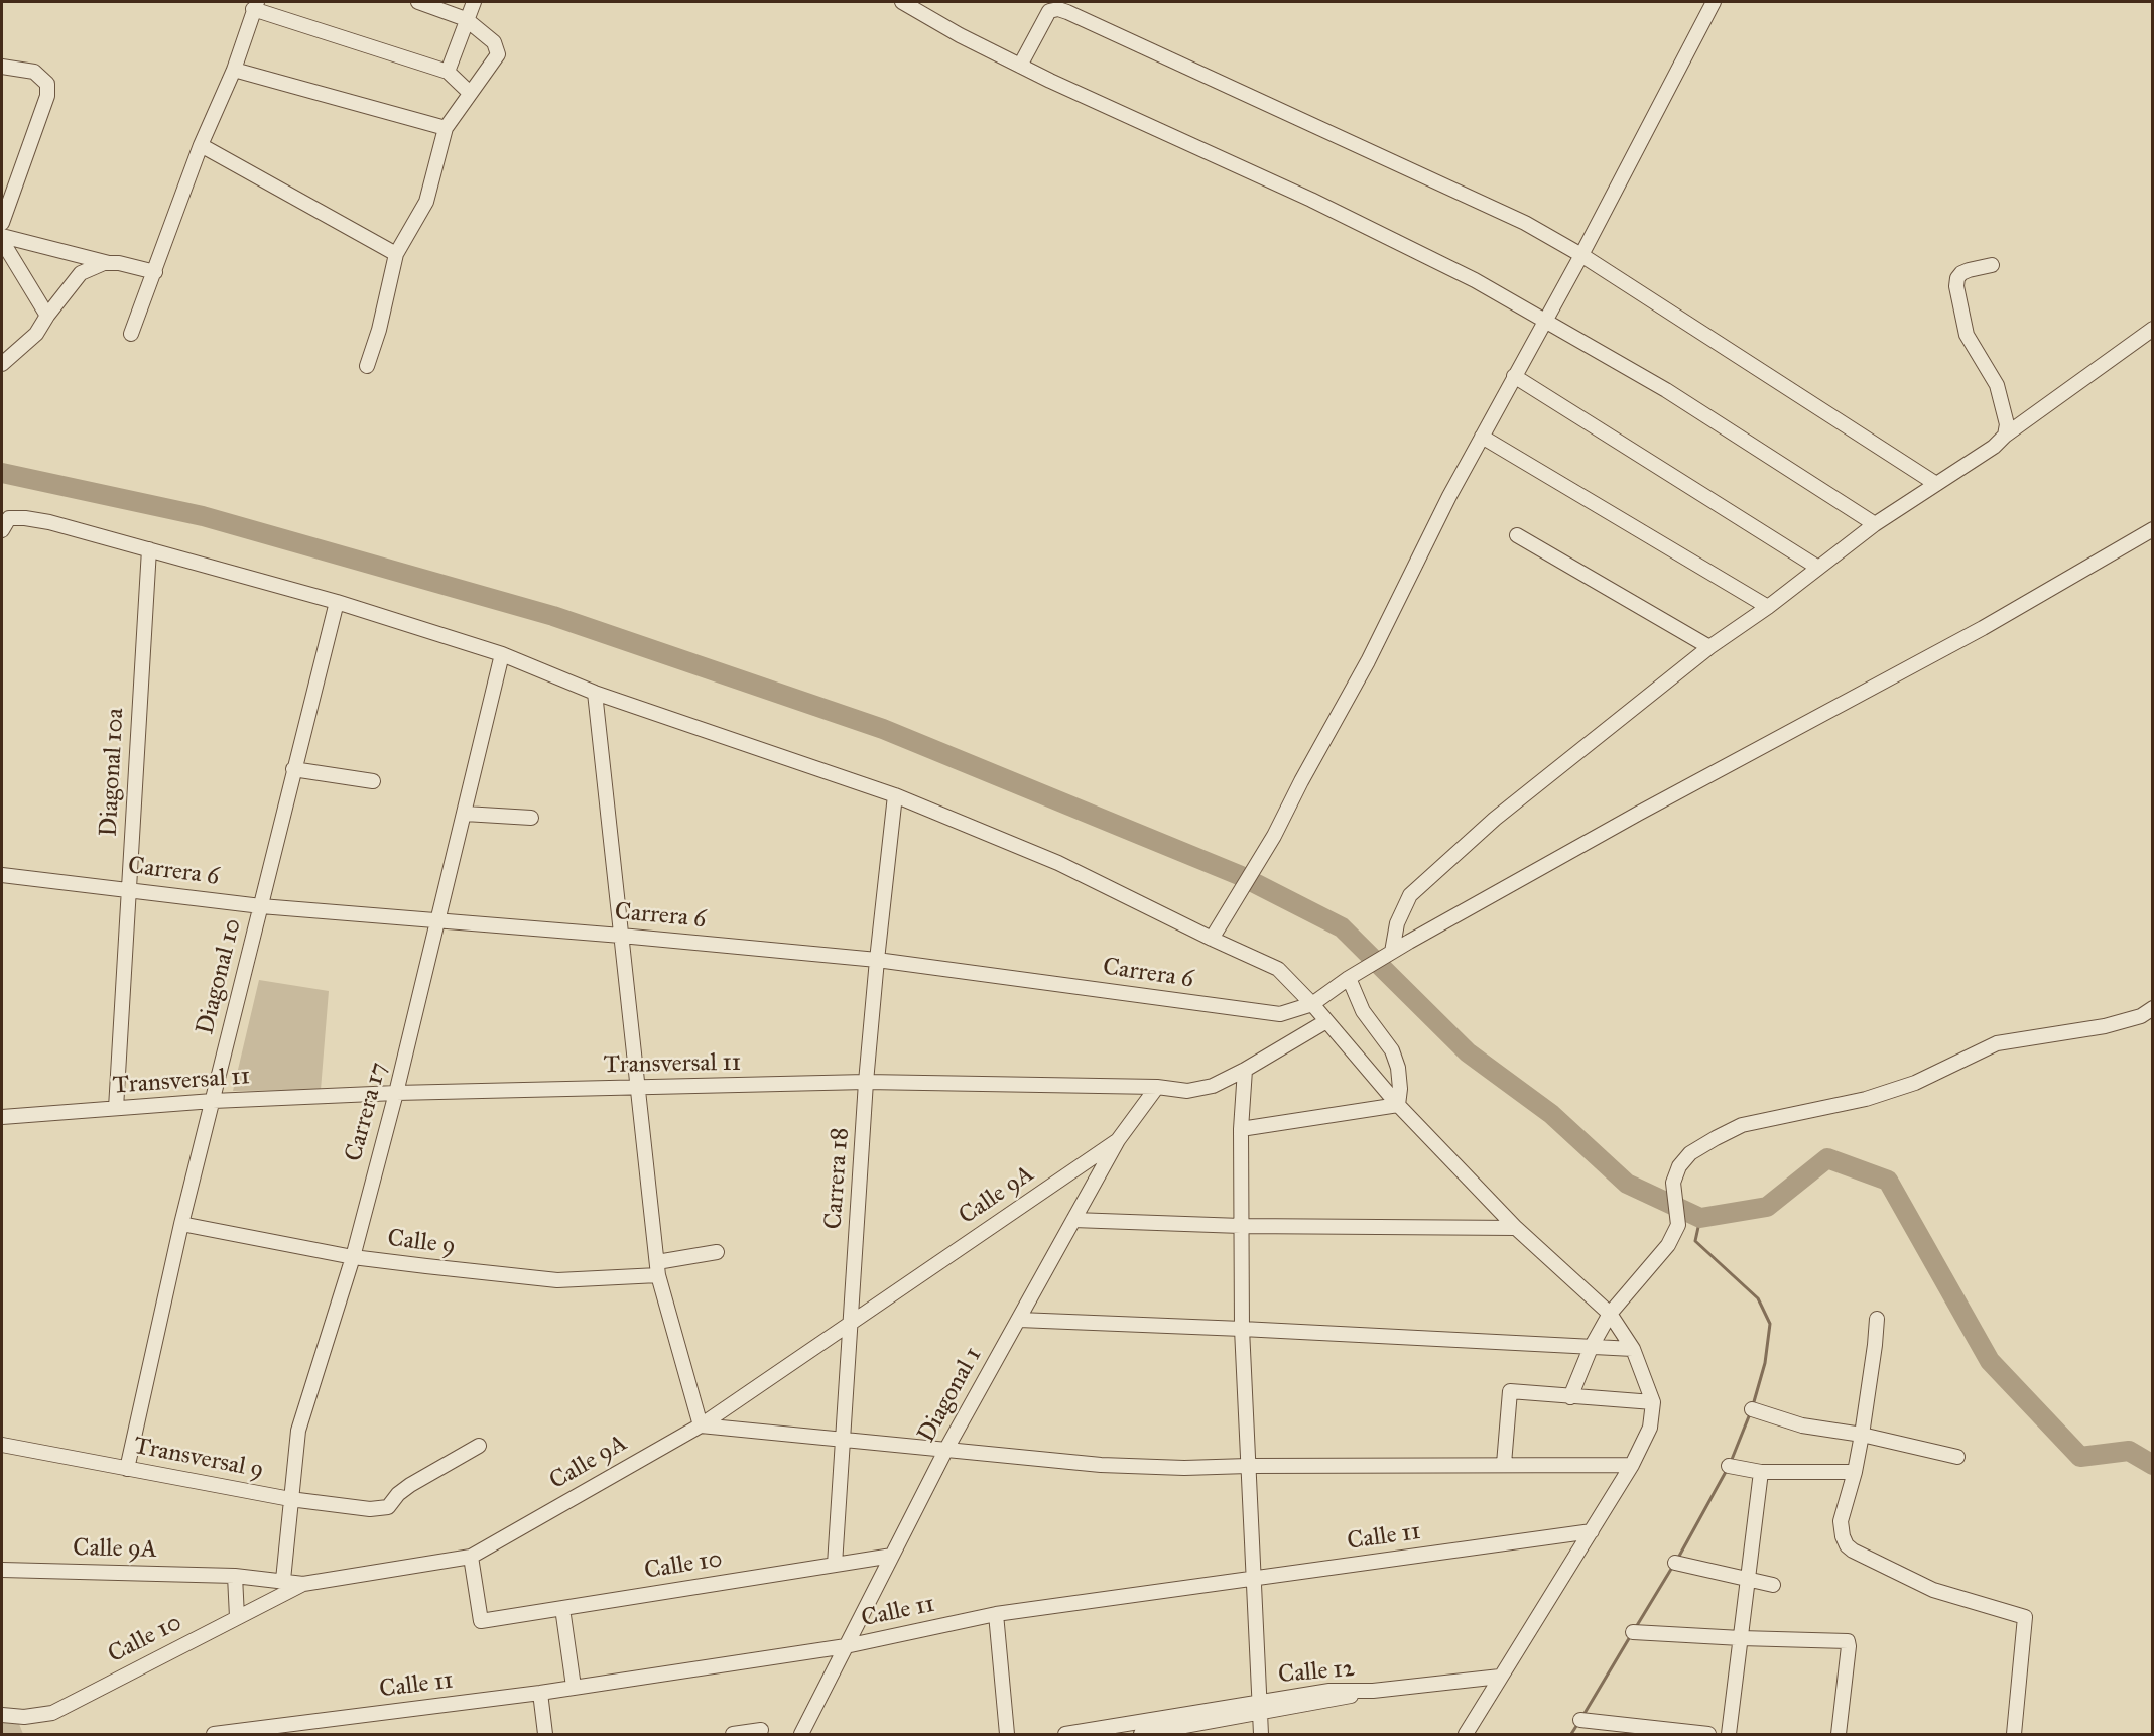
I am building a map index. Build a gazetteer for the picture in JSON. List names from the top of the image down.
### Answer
{
  "streets": {
    "street": [
      "Diagonal 10a",
      "Carrera 6",
      "Diagonal 10",
      "Transversal 11",
      "Carrera 17",
      "Carrera 18",
      "Calle 9A",
      "Calle 9",
      "Diagonal 1",
      "Transversal 9",
      "Calle 11",
      "Calle 10",
      "Calle 12"
    ]
  },
  "crossings": [
    ["Diagonal 10a", "Carrera 6"],
    ["Diagonal 10a", "Transversal 11"],
    ["Carrera 6", "Diagonal 10"],
    ["Carrera 6", "Carrera 17"],
    ["Carrera 6", "Carrera 18"],
    ["Diagonal 10", "Transversal 11"],
    ["Diagonal 10", "Calle 9"],
    ["Diagonal 10", "Transversal 9"],
    ["Transversal 11", "Carrera 17"],
    ["Transversal 11", "Carrera 18"],
    ["Transversal 11", "Diagonal 1"],
    ["Carrera 17", "Calle 9A"],
    ["Carrera 17", "Calle 9"],
    ["Carrera 17", "Transversal 9"],
    ["Carrera 18", "Calle 9A"],
    ["Carrera 18", "Calle 10"],
    ["Calle 9A", "Diagonal 1"],
    ["Calle 9A", "Calle 10"],
    ["Diagonal 1", "Calle 11"],
    ["Diagonal 1", "Calle 10"]
  ]
}
